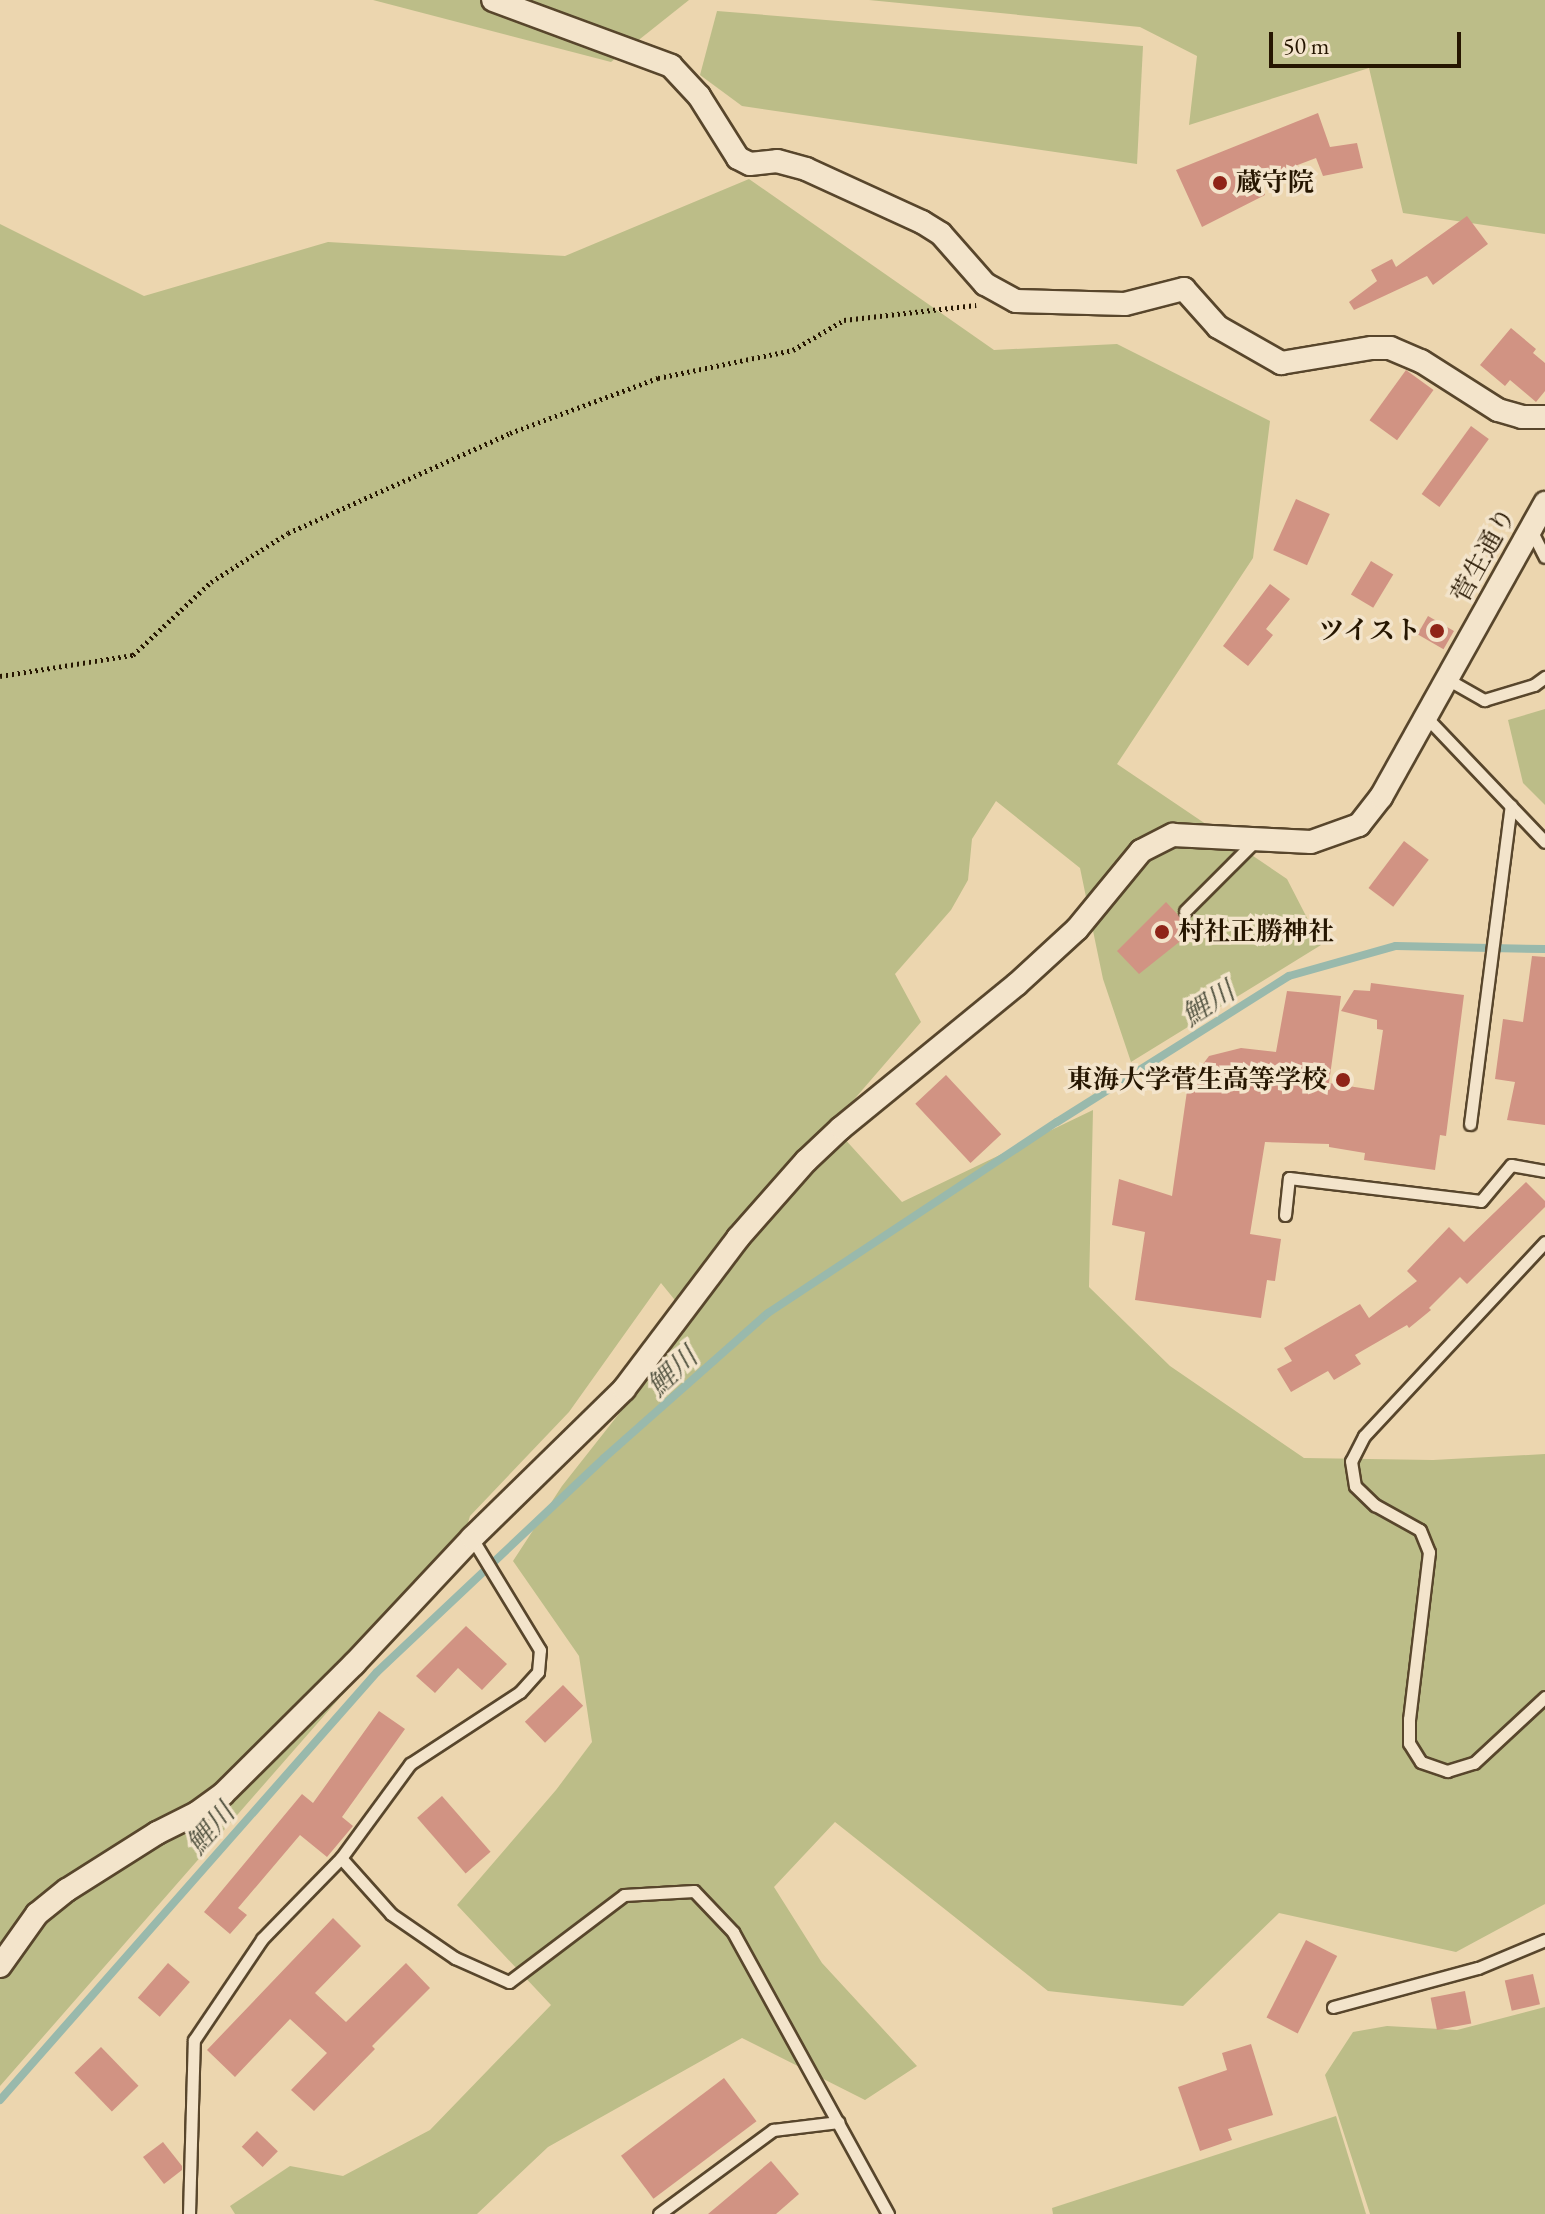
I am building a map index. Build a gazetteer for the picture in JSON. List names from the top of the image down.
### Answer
{
  "streets": {
    "street": ["菅生通り"]
  },
  "water": ["鯉川"],
  "places": [
    "蔵守院",
    "ツイスト",
    "村社正勝神社",
    "東海大学菅生高等学校"
  ],
  "scale_bar": "50 m"
}
